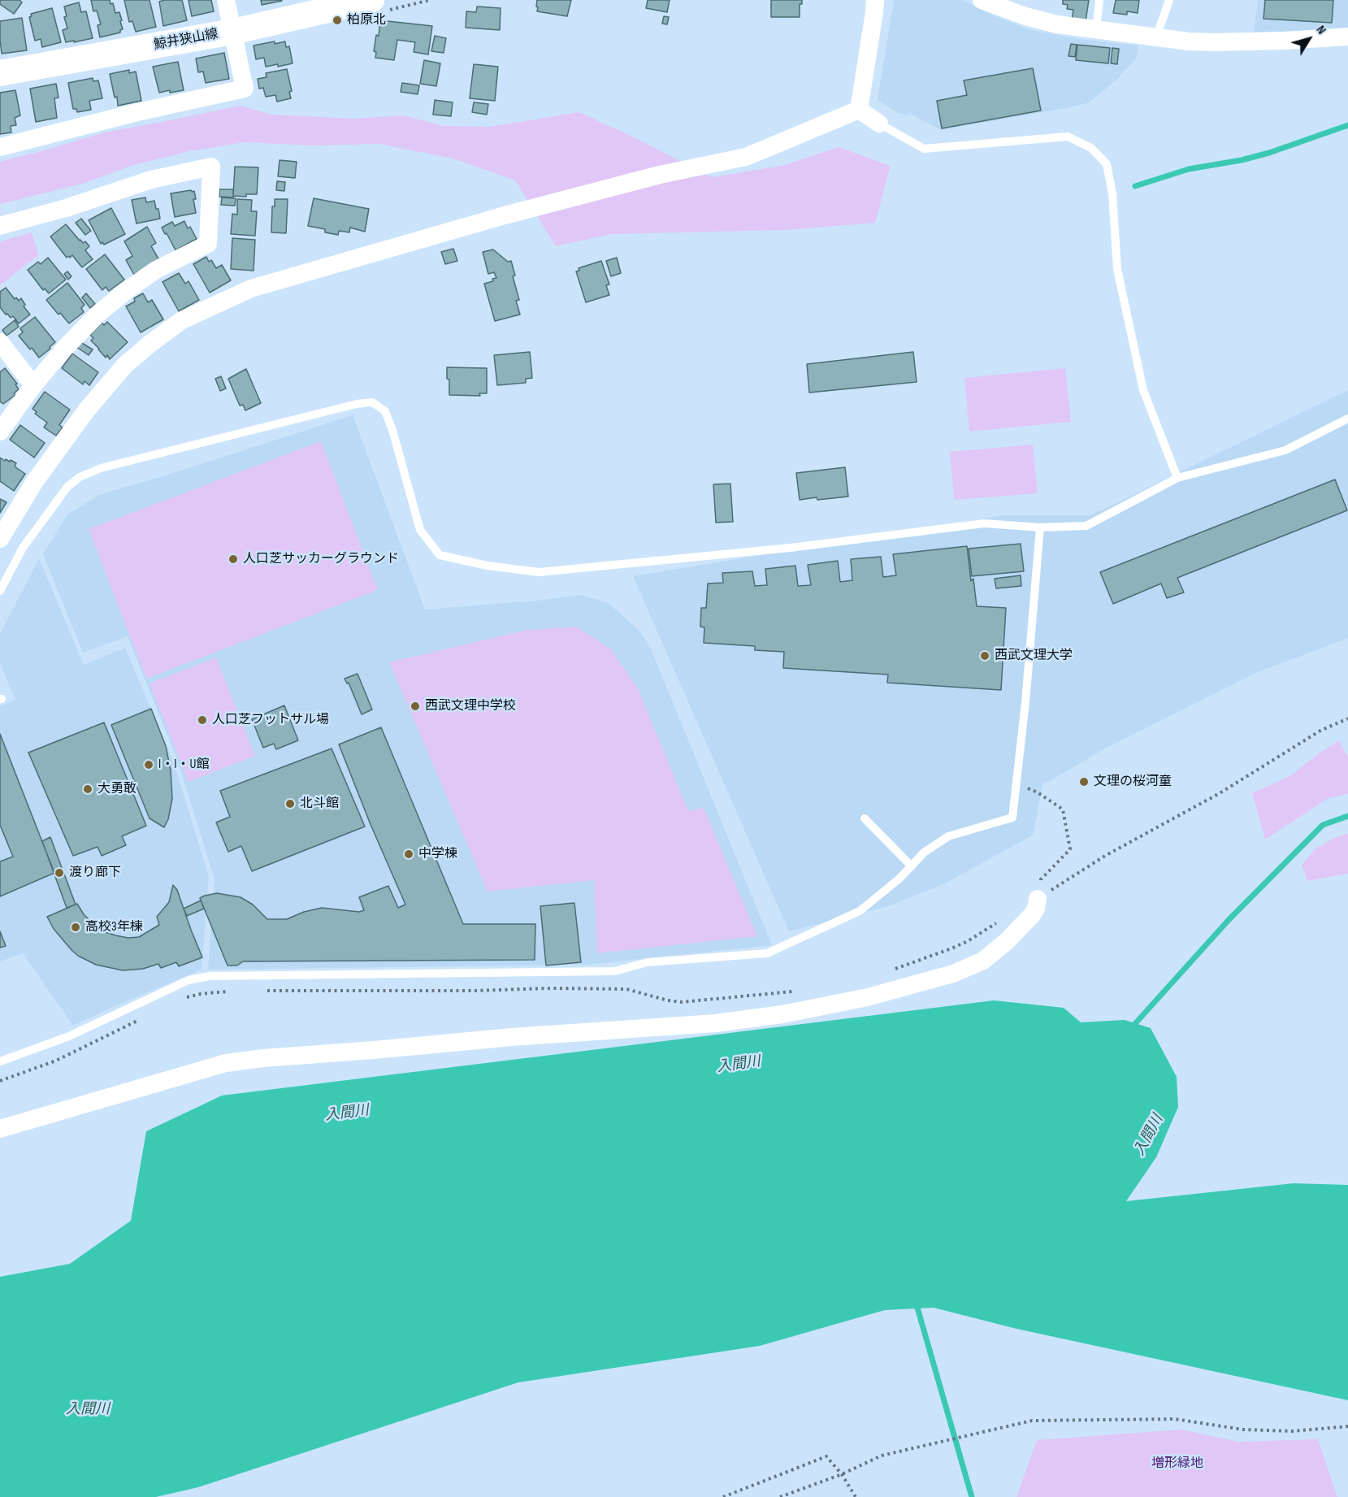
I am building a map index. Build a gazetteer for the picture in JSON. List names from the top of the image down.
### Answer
{
  "streets": {
    "main road": ["鯨井狭山線"]
  },
  "water": ["入間川"],
  "parks": ["増形緑地"],
  "places": [
    "柏原北",
    "人口芝サッカーグラウンド",
    "西武文理大学",
    "西武文理中学校",
    "人口芝フットサル場",
    "I・I・U館",
    "文理の桜河童",
    "大勇敢",
    "北斗館",
    "中学棟",
    "渡り廊下",
    "高校3年棟"
  ],
  "north": "top right"
}
